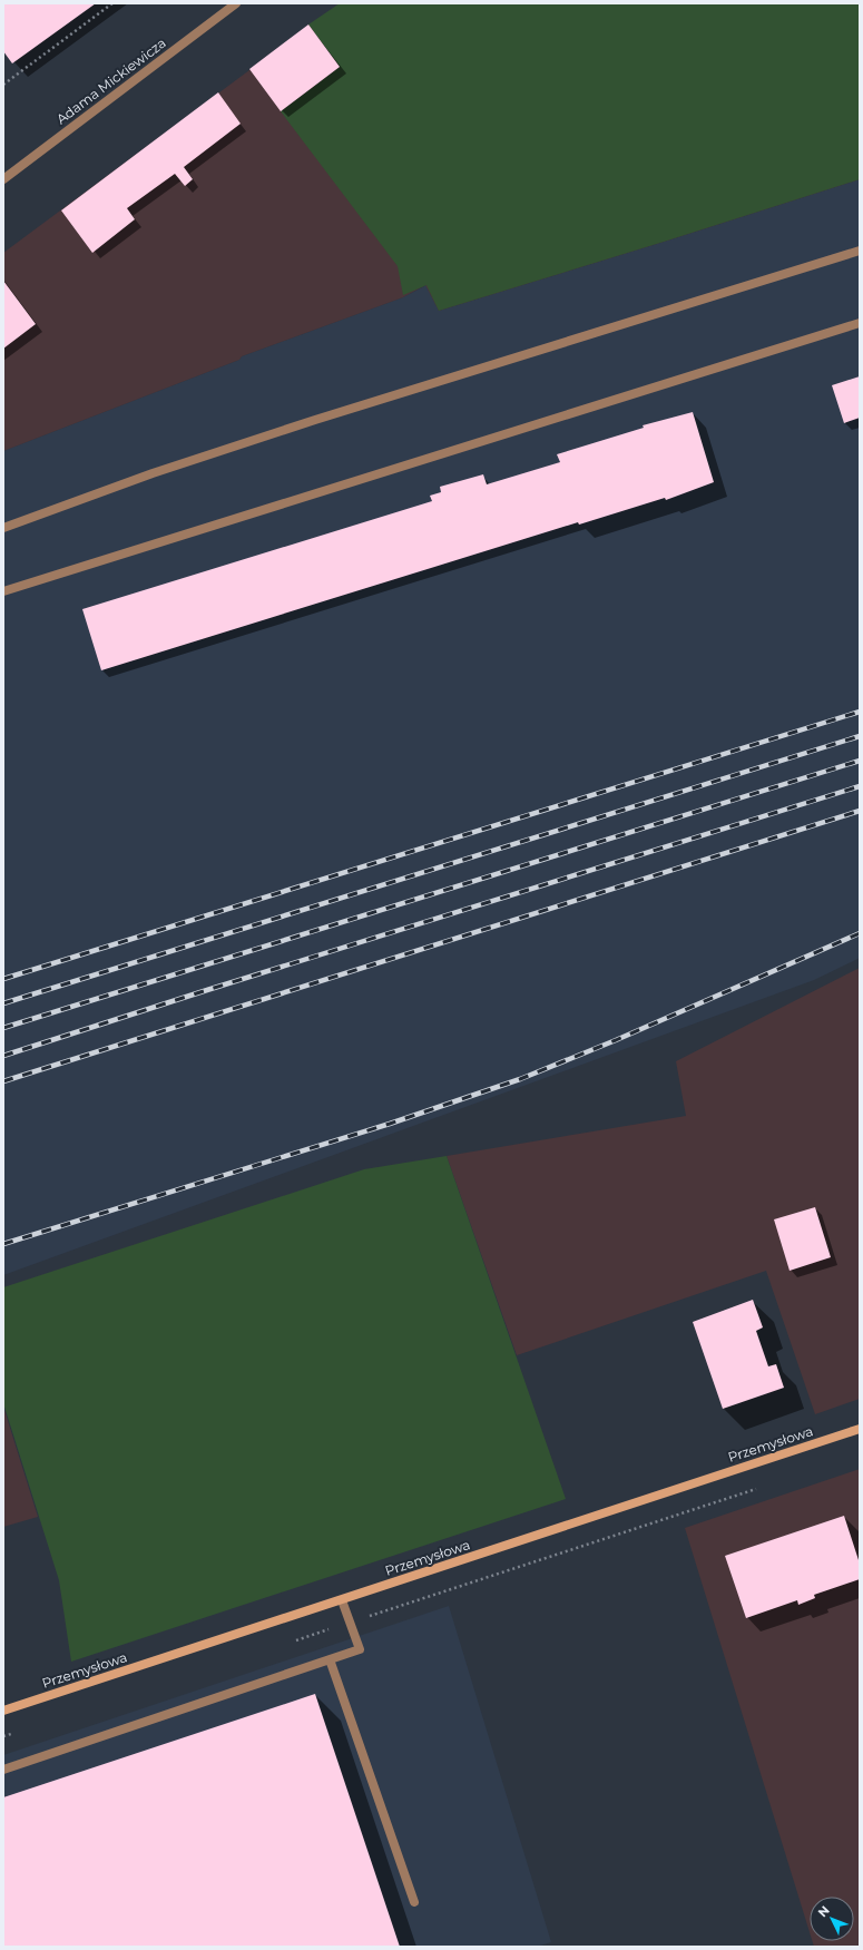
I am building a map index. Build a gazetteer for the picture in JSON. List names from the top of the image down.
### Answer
{
  "streets": {
    "street": ["Adama Mickiewicza", "Przemysłowa"]
  },
  "north": "top left"
}
